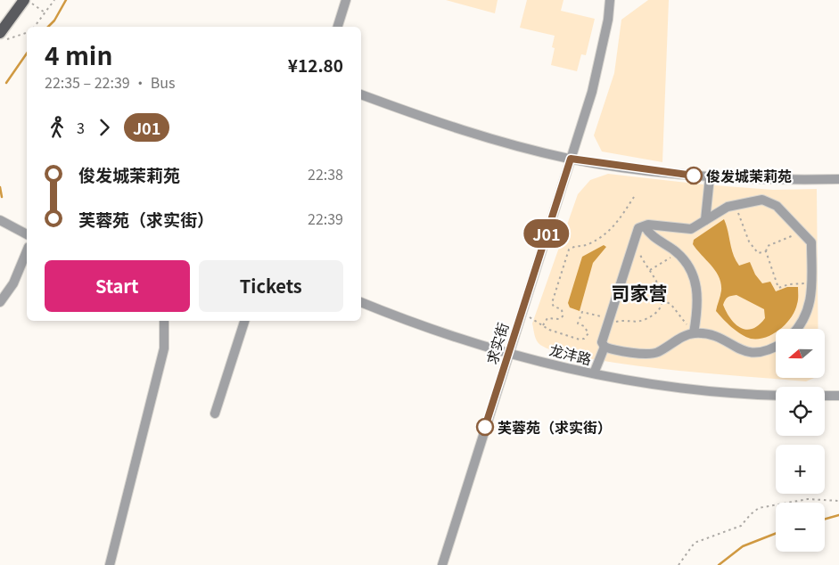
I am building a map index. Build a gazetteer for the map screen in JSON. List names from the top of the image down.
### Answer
{
  "streets": {
    "street": ["求实街", "龙沣路"]
  },
  "crossings": [
    ["求实街", "龙沣路"]
  ],
  "districts": ["司家营"],
  "places": ["俊发城茉莉苑", "芙蓉苑（求实街）"],
  "lines": ["bus line J01"],
  "north": "left",
  "page": {
    "on_map": "J01",
    "heading": ["4 min", "22:35 – 22:39 · Bus", "¥12.80"],
    "legs": ["3", "J01"],
    "list": [
      {
        "name": "俊发城茉莉苑",
        "value": "22:38"
      },
      {
        "name": "芙蓉苑（求实街）",
        "value": "22:39"
      }
    ],
    "buttons": ["Start", "Tickets"],
    "map_buttons": ["+", "−"]
  }
}
